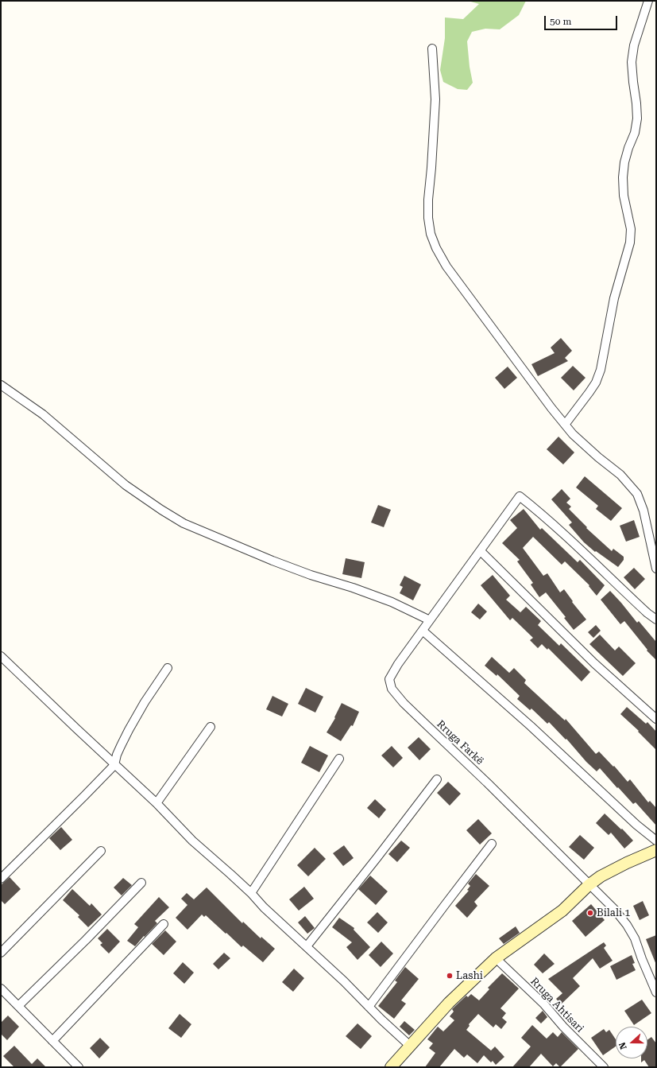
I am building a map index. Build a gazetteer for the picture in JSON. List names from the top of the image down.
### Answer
{
  "streets": {
    "street": ["Rruga Farkë", "Rruga Ahtisari"]
  },
  "places": ["Bilali 1", "Lashi"],
  "scale_bar": "50 m",
  "north": "left"
}
